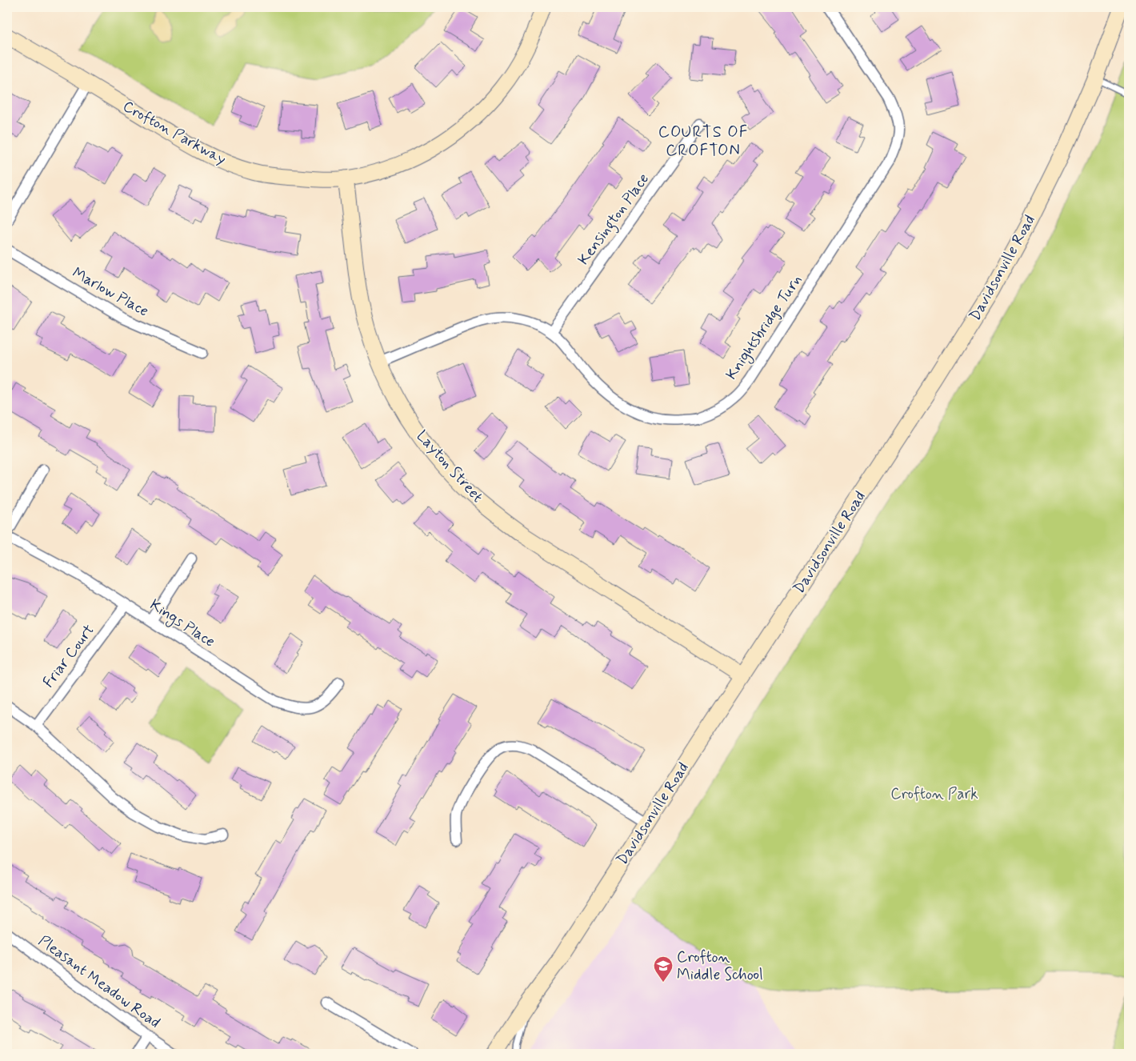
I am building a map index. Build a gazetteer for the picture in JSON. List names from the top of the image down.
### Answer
{
  "streets": {
    "street": [
      "Crofton Parkway",
      "Kensington Place",
      "Davidsonville Road",
      "Marlow Place",
      "Knightsbridge Turn",
      "Layton Street",
      "Kings Place",
      "Friar Court",
      "Pleasant Meadow Road"
    ]
  },
  "crossings": [
    ["Crofton Parkway", "Layton Street"],
    ["Kensington Place", "Knightsbridge Turn"],
    ["Davidsonville Road", "Layton Street"],
    ["Knightsbridge Turn", "Layton Street"],
    ["Kings Place", "Friar Court"]
  ],
  "districts": ["COURTS OF CROFTON"],
  "parks": ["Crofton Park"],
  "places": {
    "school or university": ["Crofton Middle School"]
  }
}
